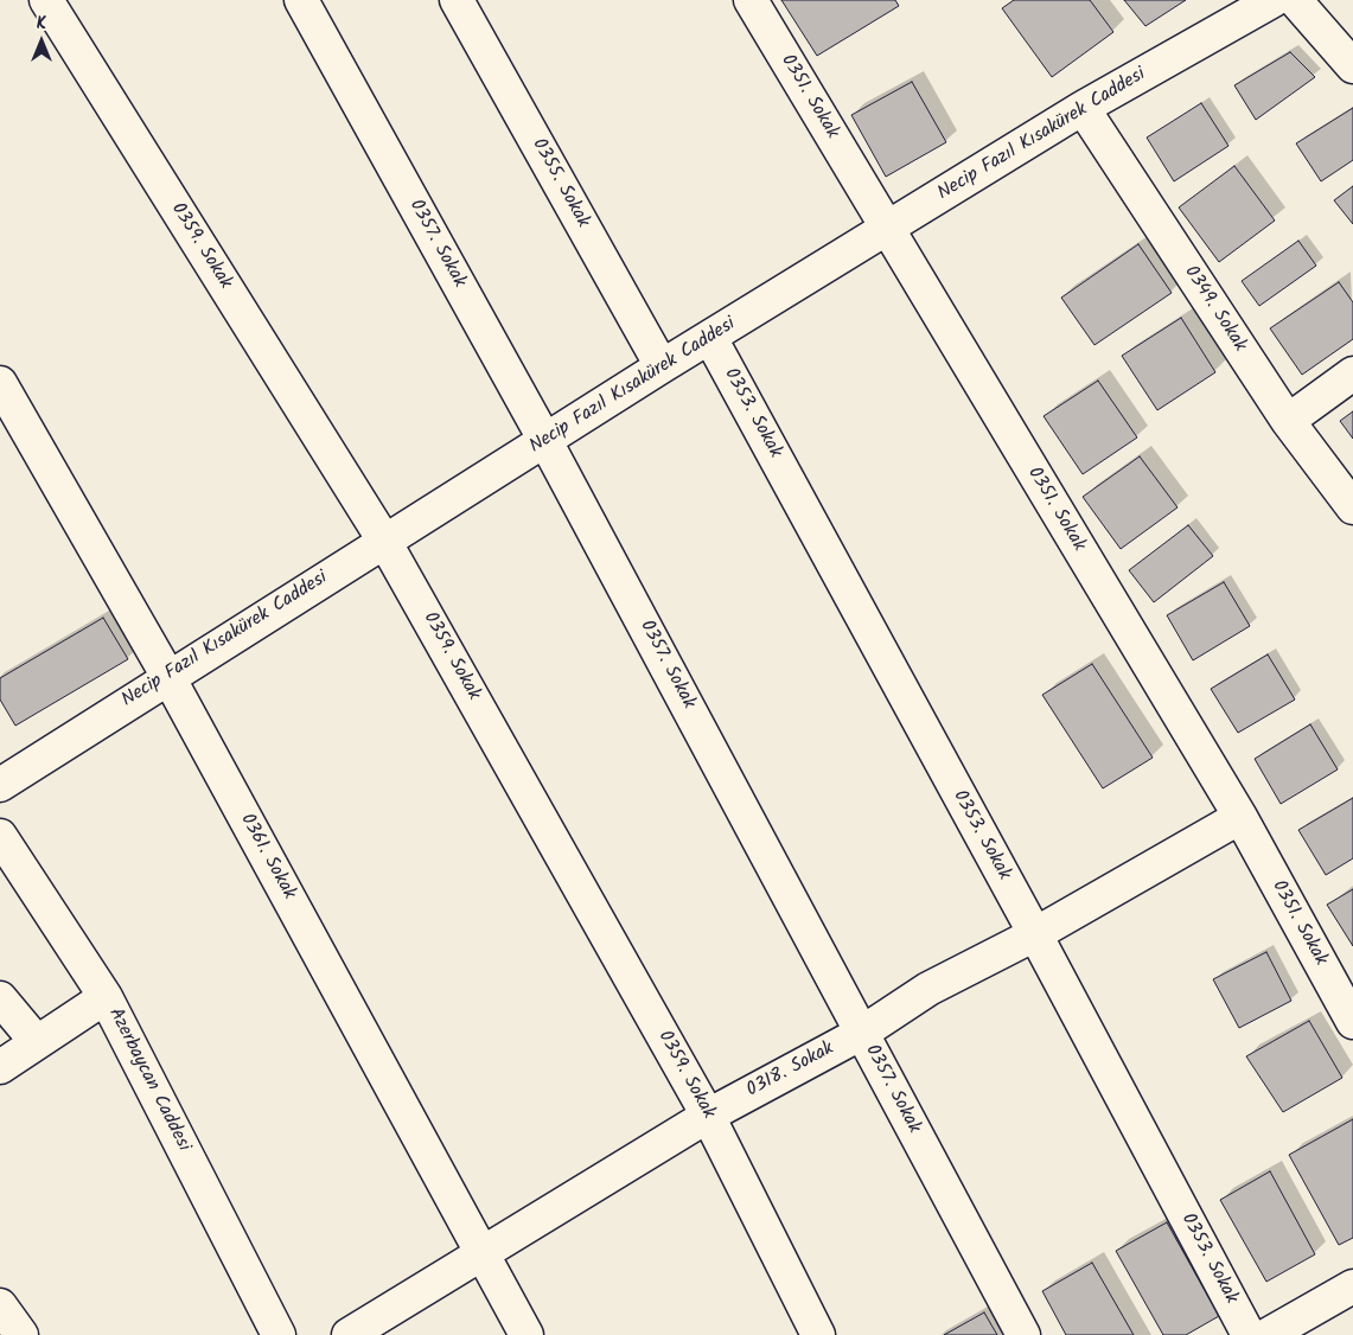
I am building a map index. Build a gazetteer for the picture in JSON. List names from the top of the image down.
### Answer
{
  "streets": {
    "street": [
      "0351. Sokak",
      "Necip Fazıl Kısakürek Caddesi",
      "0355. Sokak",
      "0357. Sokak",
      "0359. Sokak",
      "0349. Sokak",
      "0353. Sokak",
      "0361. Sokak",
      "0318. Sokak",
      "Azerbaycan Caddesi"
    ]
  },
  "crossings": [
    ["0351. Sokak", "Necip Fazıl Kısakürek Caddesi"],
    ["0351. Sokak", "0318. Sokak"],
    ["Necip Fazıl Kısakürek Caddesi", "0355. Sokak"],
    ["Necip Fazıl Kısakürek Caddesi", "0357. Sokak"],
    ["Necip Fazıl Kısakürek Caddesi", "0359. Sokak"],
    ["Necip Fazıl Kısakürek Caddesi", "0349. Sokak"],
    ["Necip Fazıl Kısakürek Caddesi", "0353. Sokak"],
    ["Necip Fazıl Kısakürek Caddesi", "0361. Sokak"],
    ["0357. Sokak", "0318. Sokak"],
    ["0359. Sokak", "0318. Sokak"],
    ["0353. Sokak", "0318. Sokak"],
    ["0361. Sokak", "0318. Sokak"]
  ],
  "north": "top"
}
